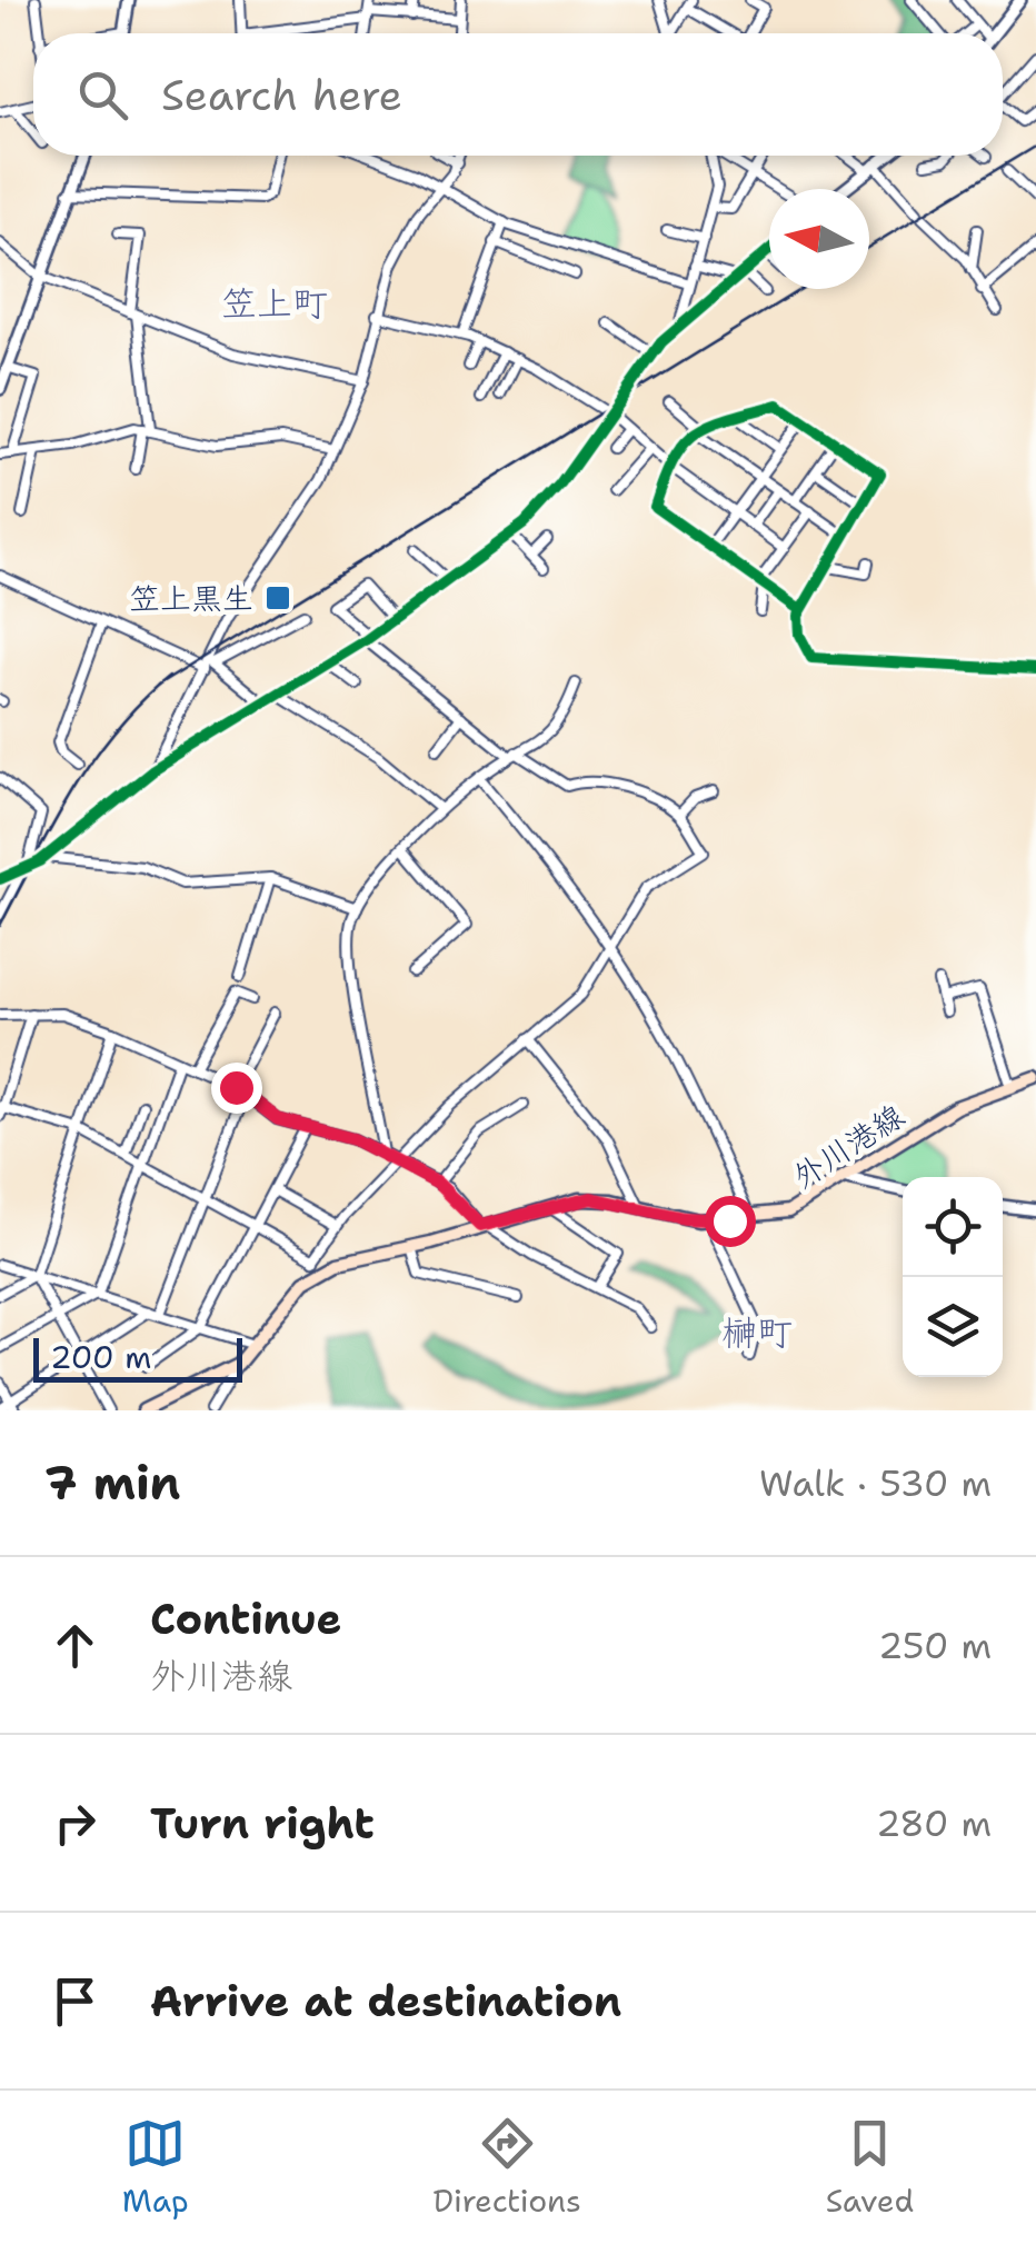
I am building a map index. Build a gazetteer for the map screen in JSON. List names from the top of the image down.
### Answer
{
  "streets": {
    "main road": ["外川港線"]
  },
  "districts": ["笠上町", "榊町"],
  "places": {
    "transit": ["笠上黒生"]
  },
  "scale_bar": "200 m",
  "north": "left",
  "page": {
    "search": "Search here",
    "scale": "200 m",
    "heading": ["7 min", "Walk · 530 m"],
    "list": [
      ["Continue", "外川港線", "250 m"],
      ["Turn right", "280 m"],
      "Arrive at destination"
    ],
    "nav": ["Map", "Directions", "Saved"]
  }
}
